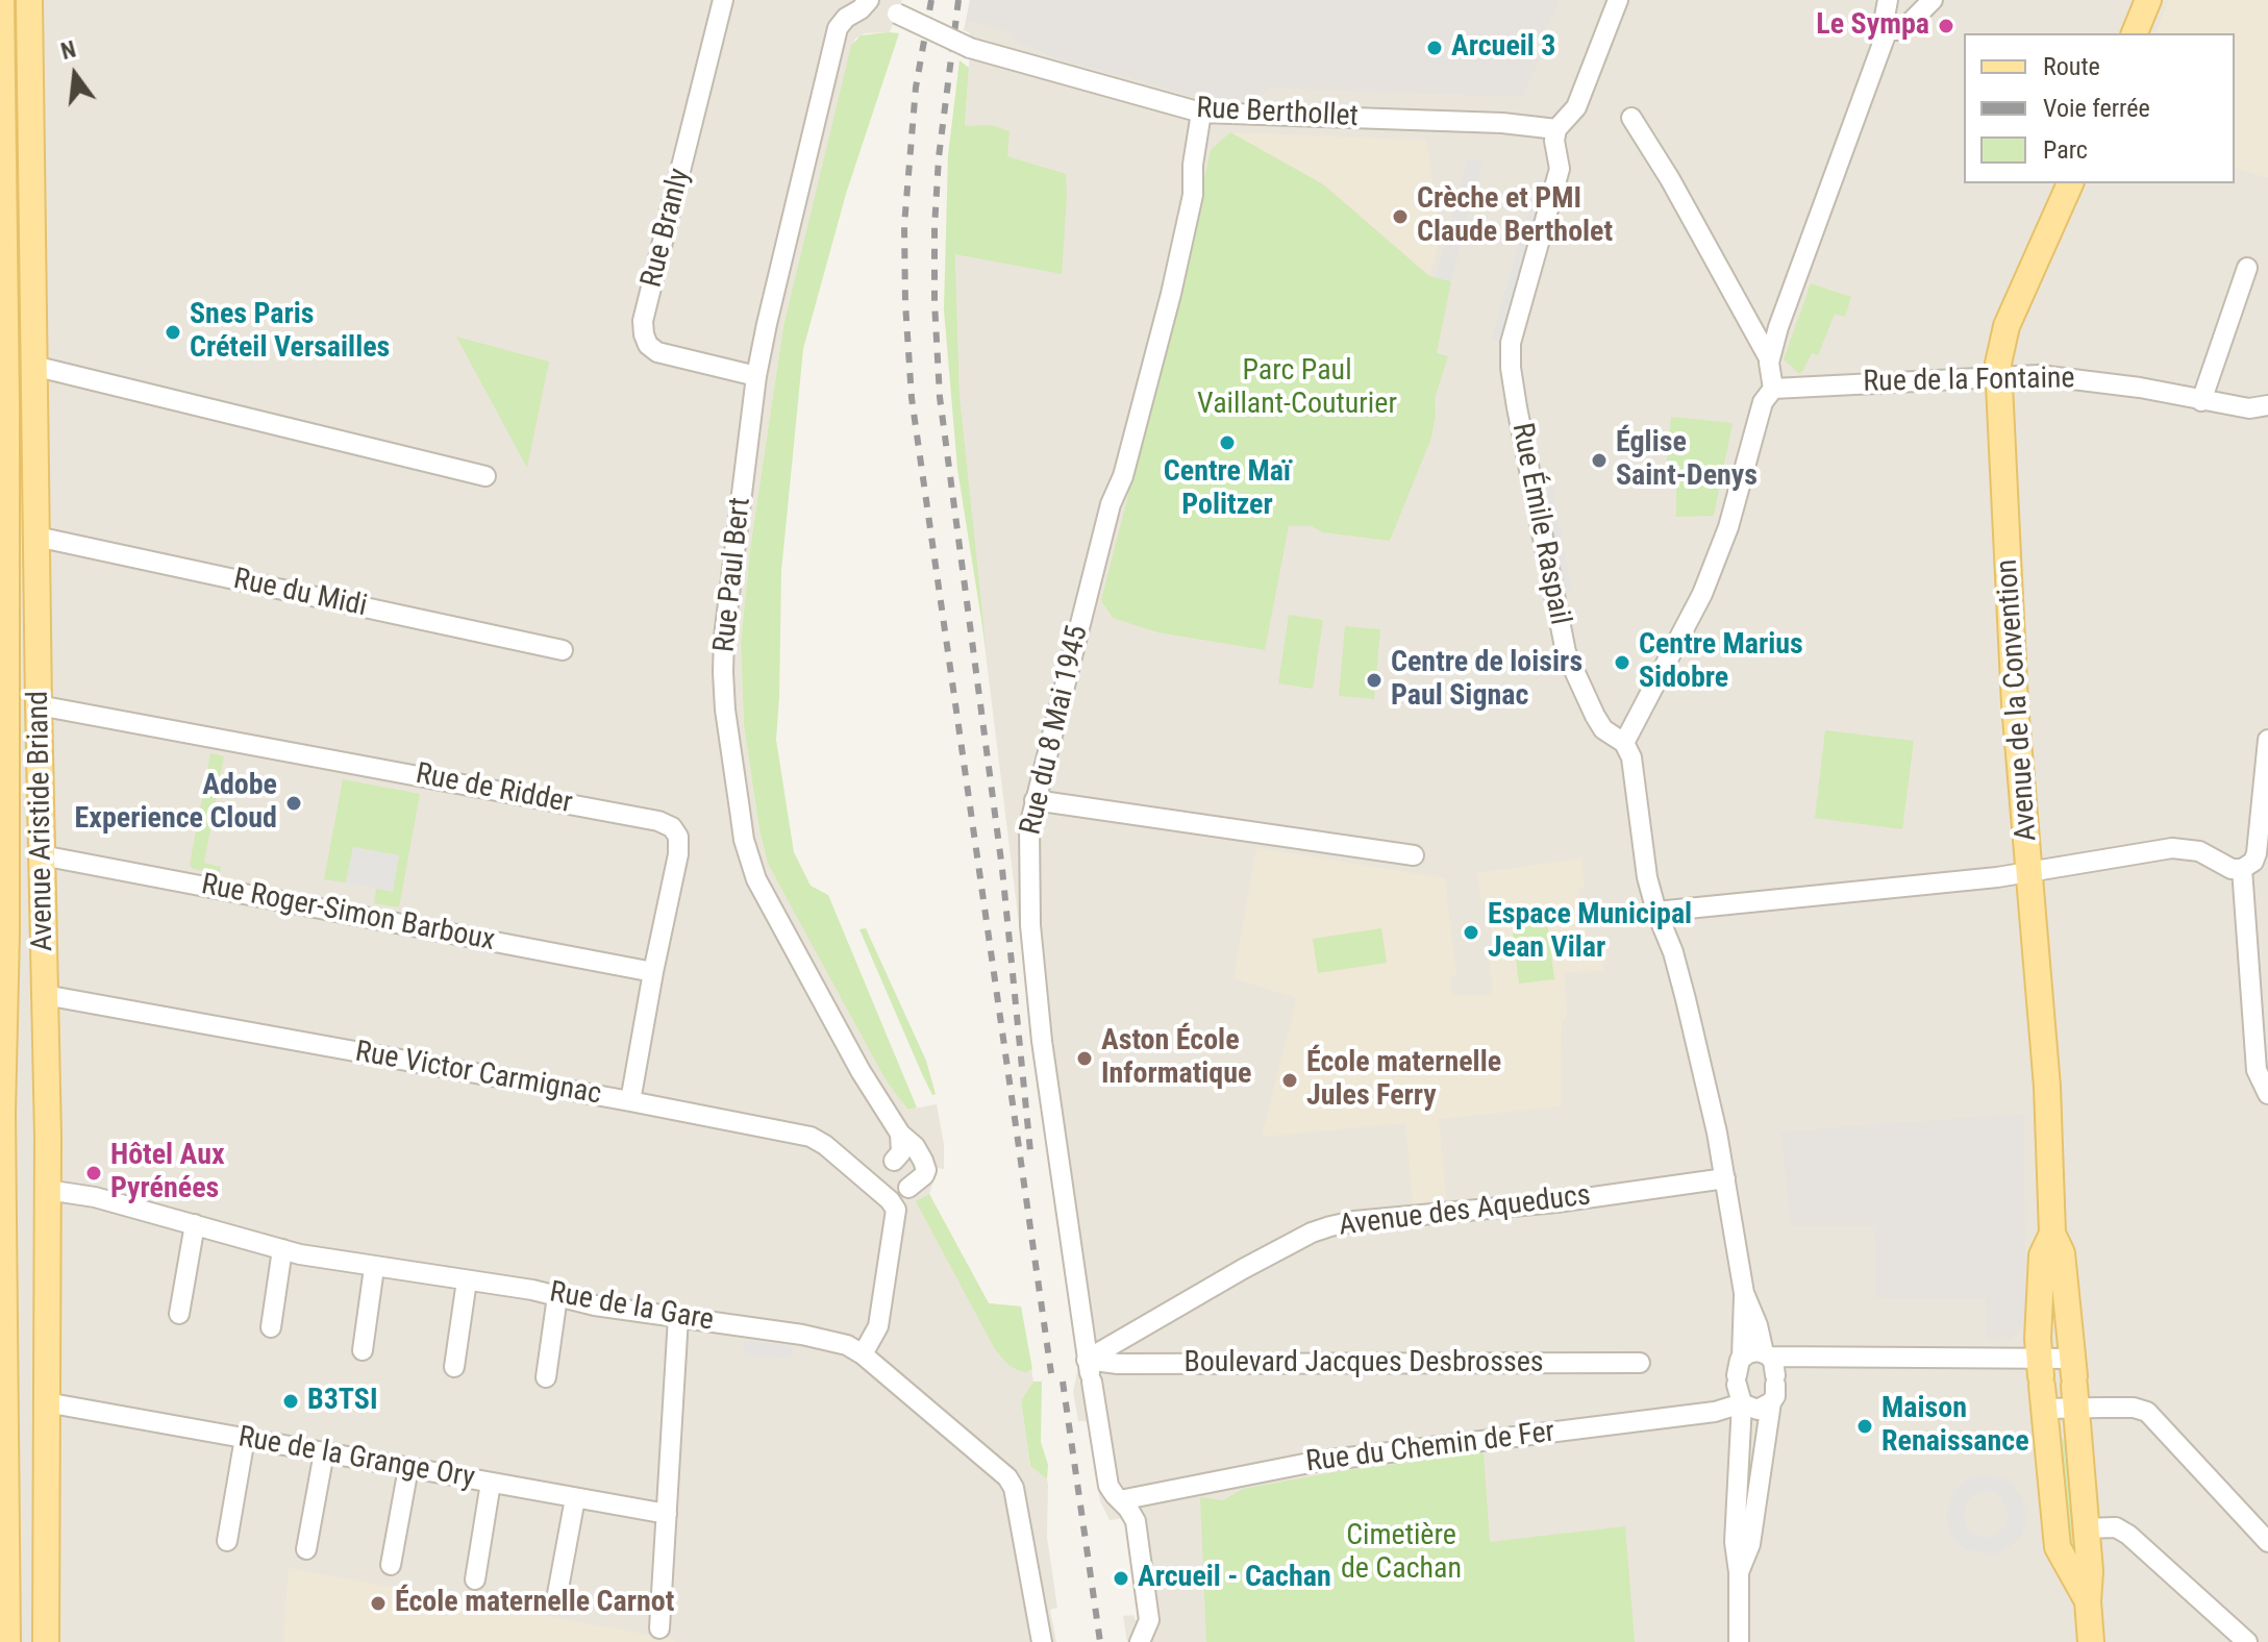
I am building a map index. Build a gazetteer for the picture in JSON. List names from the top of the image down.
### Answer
{
  "streets": {
    "main road": ["Avenue de la Convention", "Avenue Aristide Briand"],
    "street": [
      "Rue Berthollet",
      "Rue Branly",
      "Rue de la Fontaine",
      "Rue Émile Raspail",
      "Rue Paul Bert",
      "Rue du Midi",
      "Rue du 8 Mai 1945",
      "Rue de Ridder",
      "Rue Roger-Simon Barboux",
      "Rue Victor Carmignac",
      "Avenue des Aqueducs",
      "Rue de la Gare",
      "Boulevard Jacques Desbrosses",
      "Rue du Chemin de Fer",
      "Rue de la Grange Ory"
    ]
  },
  "crossings": [
    ["Rue Berthollet", "Rue Émile Raspail"],
    ["Rue Berthollet", "Rue Paul Bert"],
    ["Rue Berthollet", "Rue du 8 Mai 1945"],
    ["Rue Branly", "Rue Paul Bert"],
    ["Rue de la Fontaine", "Avenue de la Convention"],
    ["Rue Émile Raspail", "Avenue des Aqueducs"],
    ["Rue Émile Raspail", "Rue du Chemin de Fer"],
    ["Rue Paul Bert", "Rue Victor Carmignac"],
    ["Rue Paul Bert", "Rue de la Gare"],
    ["Rue du Midi", "Avenue Aristide Briand"],
    ["Rue du 8 Mai 1945", "Avenue des Aqueducs"],
    ["Rue du 8 Mai 1945", "Boulevard Jacques Desbrosses"],
    ["Rue du 8 Mai 1945", "Rue du Chemin de Fer"],
    ["Rue de Ridder", "Avenue Aristide Briand"],
    ["Rue de Ridder", "Rue Roger-Simon Barboux"],
    ["Rue de Ridder", "Rue Victor Carmignac"],
    ["Avenue Aristide Briand", "Rue Roger-Simon Barboux"],
    ["Avenue Aristide Briand", "Rue Victor Carmignac"],
    ["Avenue Aristide Briand", "Rue de la Gare"],
    ["Avenue Aristide Briand", "Rue de la Grange Ory"],
    ["Avenue des Aqueducs", "Boulevard Jacques Desbrosses"]
  ],
  "parks": ["Parc Paul Vaillant-Couturier", "Cimetière de Cachan"],
  "places": [
    "Le Sympa",
    "Arcueil 3",
    "Crèche et PMI Claude Bertholet",
    "Snes Paris Créteil Versailles",
    "Centre Maï Politzer",
    "Église Saint-Denys",
    "Centre Marius Sidobre",
    "Centre de loisirs Paul Signac",
    "Adobe Experience Cloud",
    "Espace Municipal Jean Vilar",
    "Aston École Informatique",
    "École maternelle Jules Ferry",
    "Hôtel Aux Pyrénées",
    "B3TSI",
    "Maison Renaissance",
    "Arcueil - Cachan",
    "École maternelle Carnot"
  ],
  "legend": ["Route", "Voie ferrée", "Parc"],
  "north": "top"
}
